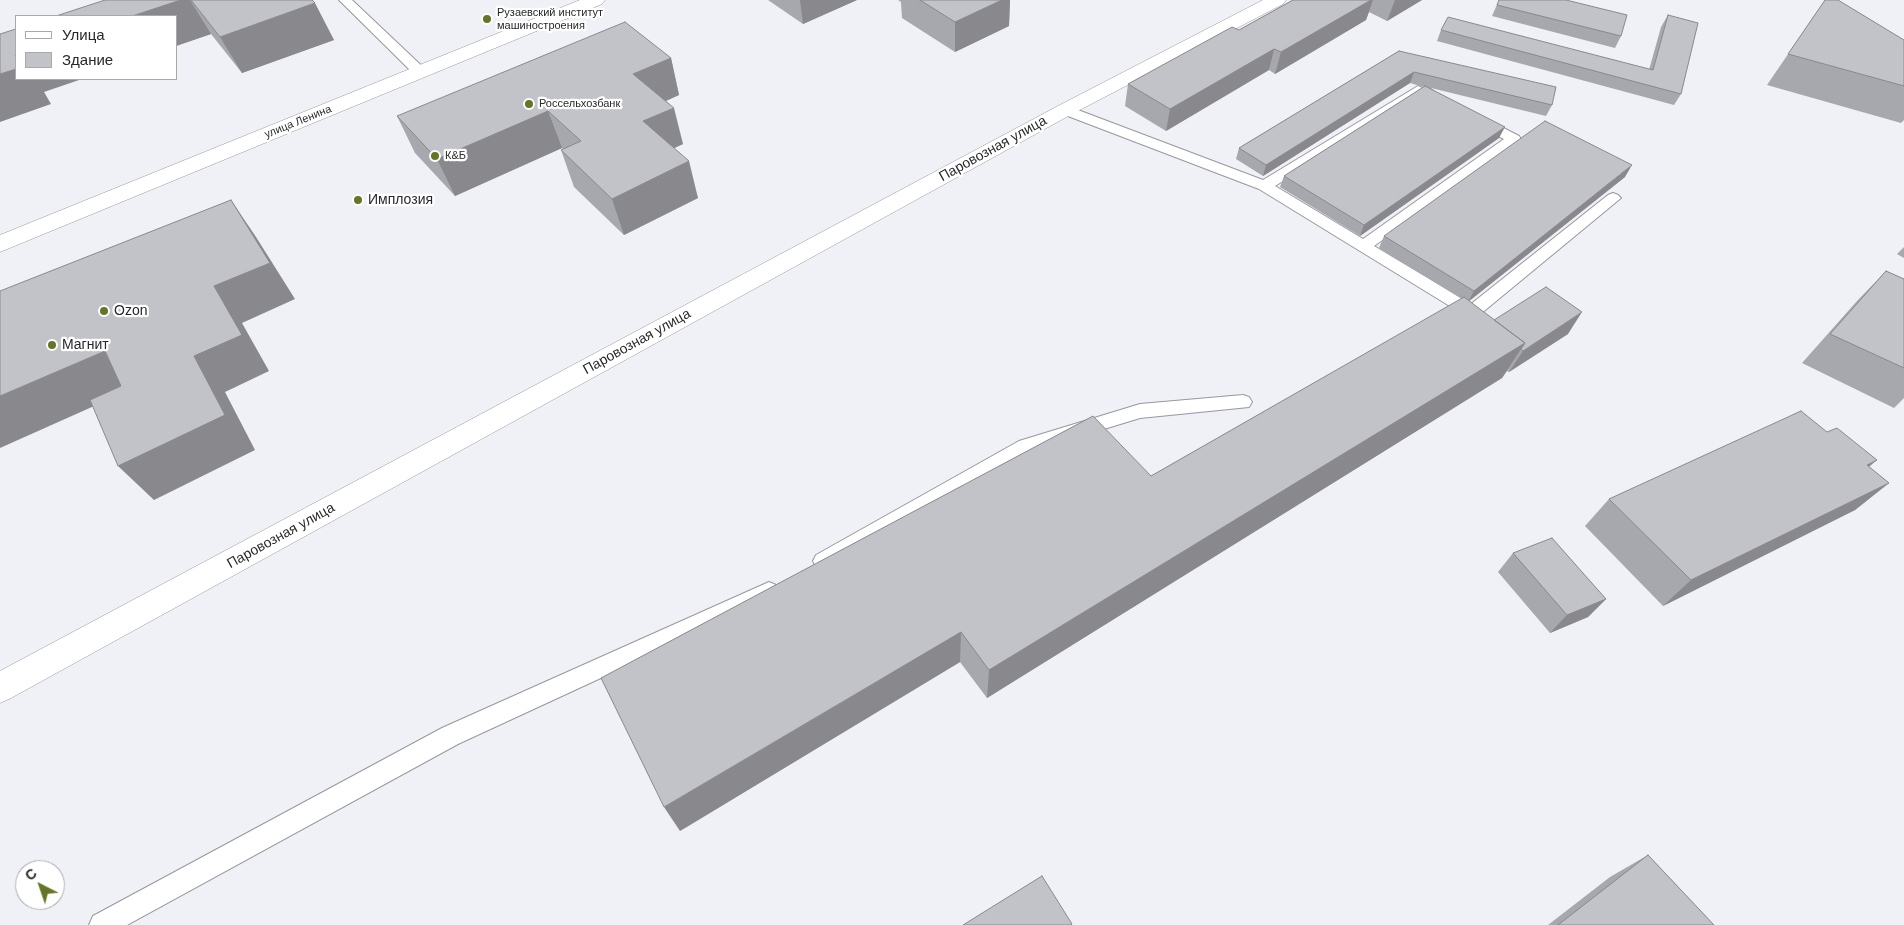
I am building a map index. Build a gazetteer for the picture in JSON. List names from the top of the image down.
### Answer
{
  "streets": {
    "street": ["улица Ленина", "Паровозная улица"]
  },
  "places": [
    "Рузаевский институт машиностроения",
    "Россельхозбанк",
    "К&Б",
    "Имплозия",
    "Ozon",
    "Магнит"
  ],
  "legend": ["Улица", "Здание"],
  "north": "top left"
}
